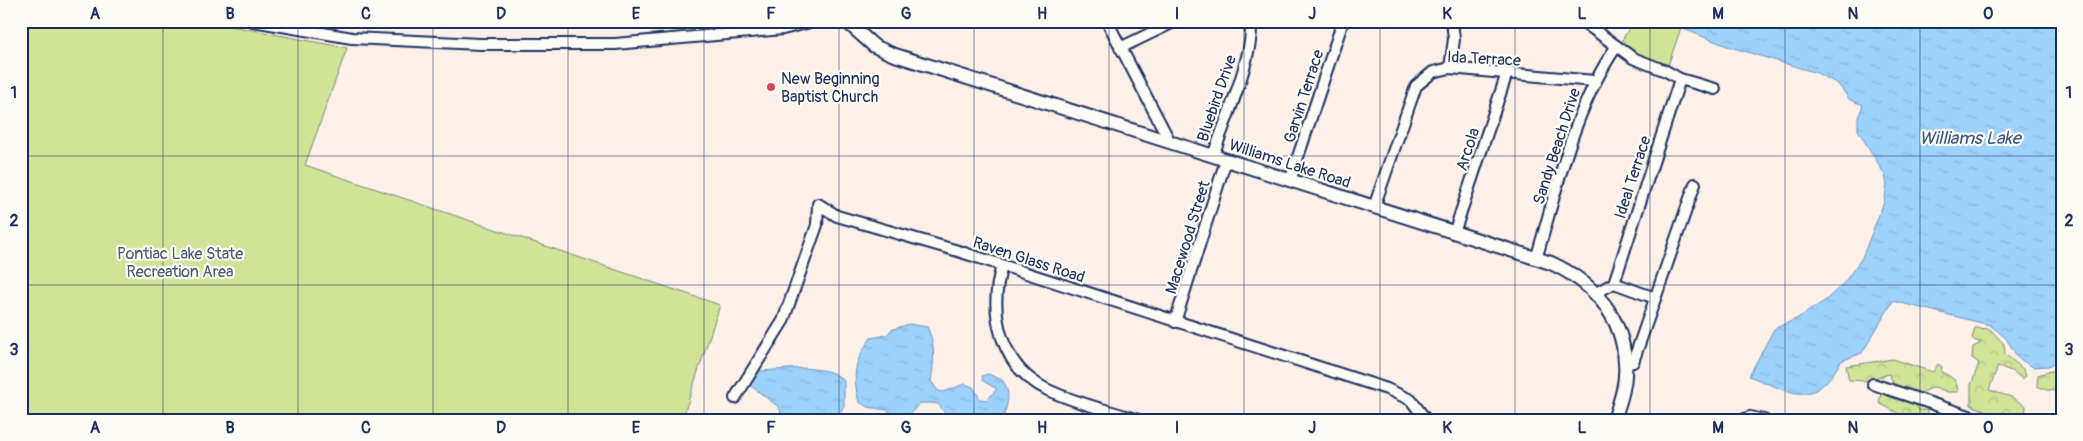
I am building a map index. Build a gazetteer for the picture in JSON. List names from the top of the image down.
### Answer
{
  "streets": {
    "main road": ["Williams Lake Road"],
    "street": [
      "Ida Terrace",
      "Garvin Terrace",
      "Bluebird Drive",
      "Sandy Beach Drive",
      "Arcola",
      "Ideal Terrace",
      "Macewood Street",
      "Raven Glass Road"
    ]
  },
  "crossings": [
    ["Ida Terrace", "Sandy Beach Drive"],
    ["Ida Terrace", "Arcola"],
    ["Ida Terrace", "Williams Lake Road"],
    ["Garvin Terrace", "Williams Lake Road"],
    ["Bluebird Drive", "Williams Lake Road"],
    ["Sandy Beach Drive", "Williams Lake Road"],
    ["Arcola", "Williams Lake Road"],
    ["Williams Lake Road", "Macewood Street"],
    ["Macewood Street", "Raven Glass Road"]
  ],
  "water": ["Williams Lake"],
  "parks": ["Pontiac Lake State Recreation Area"],
  "places": ["New Beginning Baptist Church"],
  "grid": {
    "columns": [
      "A",
      "B",
      "C",
      "D",
      "E",
      "F",
      "G",
      "H",
      "I",
      "J",
      "K",
      "L",
      "M",
      "N",
      "O"
    ],
    "rows": ["1", "2", "3"]
  }
}
